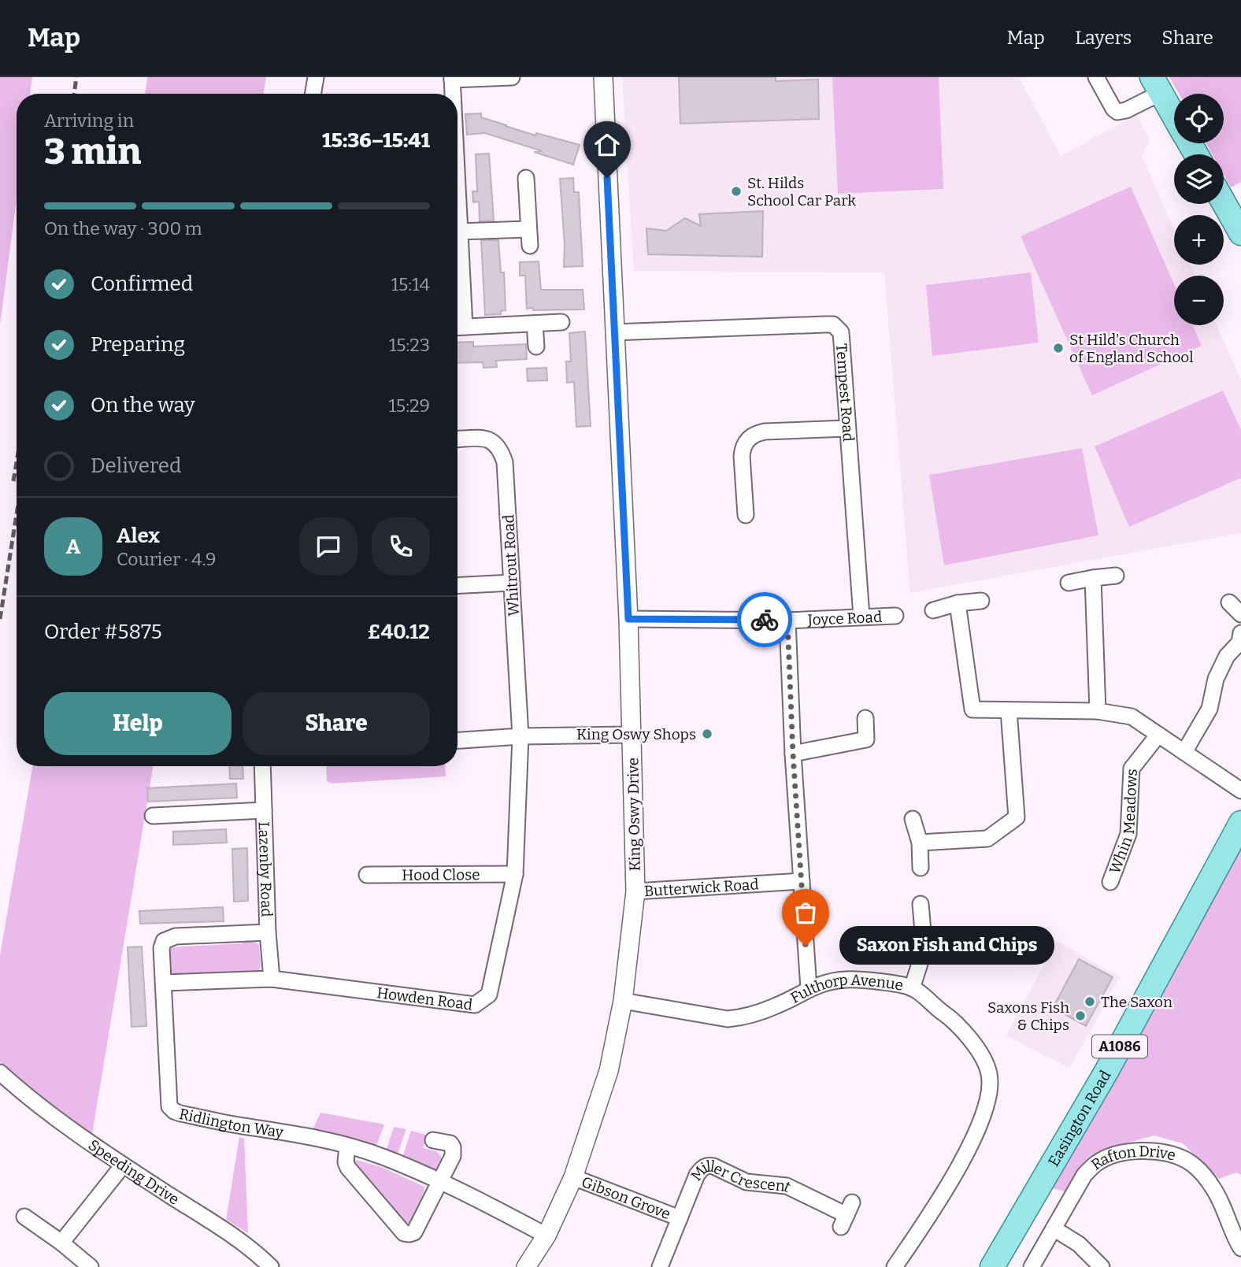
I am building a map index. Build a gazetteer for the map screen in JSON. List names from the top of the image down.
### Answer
{
  "streets": {
    "main road": ["A1086", "Easington Road"],
    "street": [
      "Tempest Road",
      "Whitrout Road",
      "Joyce Road",
      "King Oswy Drive",
      "Whin Meadows",
      "Lazenby Road",
      "Hood Close",
      "Butterwick Road",
      "Fulthorp Avenue",
      "Howden Road",
      "Ridlington Way",
      "Rafton Drive",
      "Speeding Drive",
      "Miller Crescent",
      "Gibson Grove"
    ]
  },
  "crossings": [
    ["Tempest Road", "Joyce Road"],
    ["Tempest Road", "King Oswy Drive"],
    ["Whitrout Road", "Howden Road"],
    ["Joyce Road", "King Oswy Drive"],
    ["King Oswy Drive", "Butterwick Road"],
    ["King Oswy Drive", "Fulthorp Avenue"],
    ["King Oswy Drive", "Ridlington Way"],
    ["King Oswy Drive", "Gibson Grove"],
    ["Lazenby Road", "Howden Road"],
    ["Lazenby Road", "Ridlington Way"],
    ["Hood Close", "Howden Road"],
    ["Howden Road", "Ridlington Way"],
    ["Miller Crescent", "Gibson Grove"]
  ],
  "places": [
    "St. Hilds School Car Park",
    "St Hild's Church of England School",
    "King Oswy Shops",
    "Saxon Fish and Chips",
    "The Saxon",
    "Saxons Fish & Chips"
  ],
  "page": {
    "header": "Map",
    "nav": ["Map", "Layers", "Share"],
    "map_buttons": ["+", "−"],
    "heading": ["3 min", "Arriving in", "15:36–15:41"],
    "panel": [
      "Alex",
      "Courier · 4.9",
      "Order #5875",
      "£40.12"
    ],
    "bar": "On the way · 300 m",
    "list": [
      ["Confirmed", "15:14"],
      ["Preparing", "15:23"],
      ["On the way", "15:29"],
      "Delivered"
    ],
    "round": "A",
    "buttons": ["Help", "Share"],
    "bubble": "Saxon Fish and Chips"
  }
}
